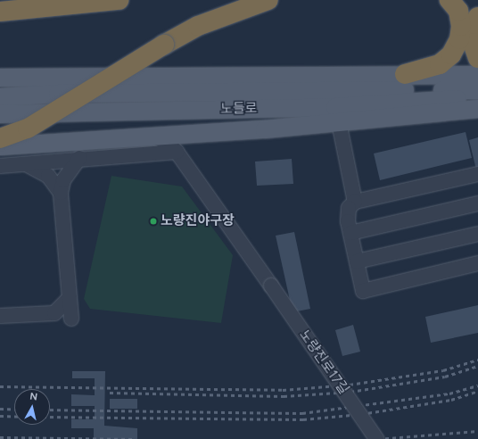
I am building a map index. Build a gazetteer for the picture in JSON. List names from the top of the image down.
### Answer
{
  "streets": {
    "main road": ["노들로"],
    "street": ["노량진로17길"]
  },
  "places": ["노량진야구장"],
  "north": "top"
}
